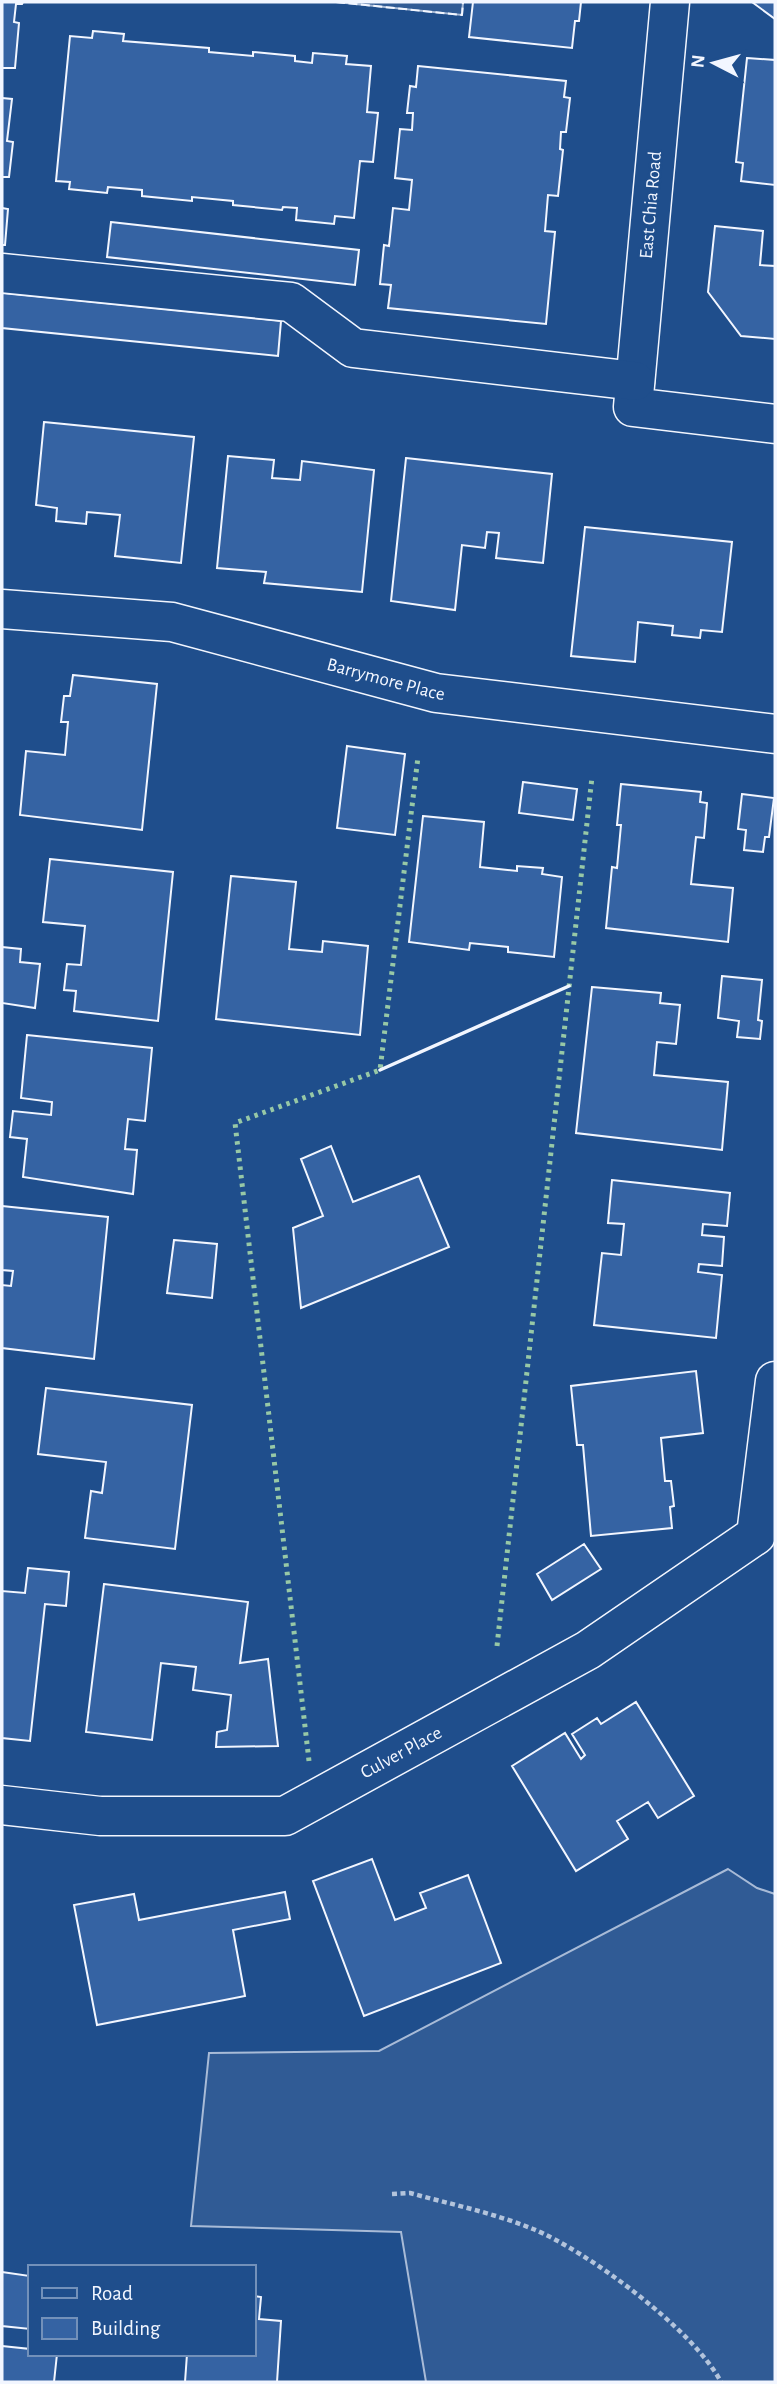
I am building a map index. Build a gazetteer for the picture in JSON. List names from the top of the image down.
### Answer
{
  "streets": {
    "street": ["East Chia Road", "Barrymore Place", "Culver Place"]
  },
  "legend": ["Road", "Building"],
  "north": "left"
}
